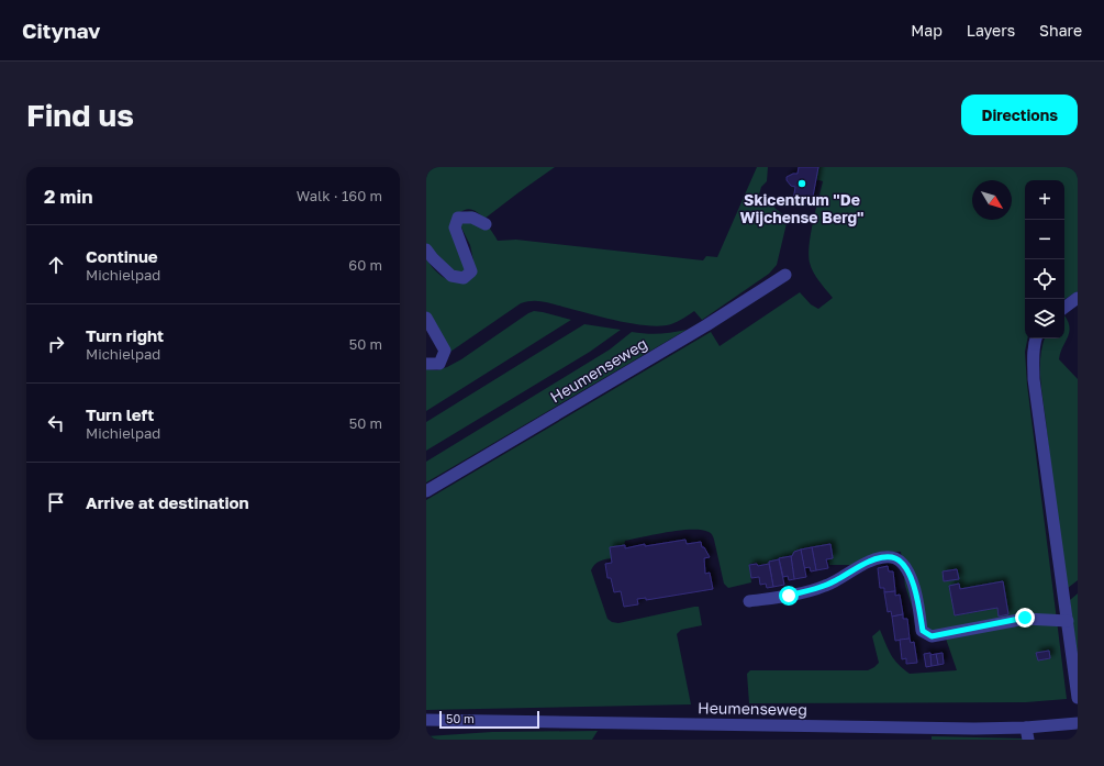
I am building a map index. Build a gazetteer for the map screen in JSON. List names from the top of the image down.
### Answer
{
  "streets": {
    "street": ["Heumenseweg"]
  },
  "places": ["Skicentrum \"De Wijchense Berg\""],
  "scale_bar": "50 m",
  "north": "bottom right",
  "page": {
    "header": "Citynav",
    "nav": ["Map", "Layers", "Share"],
    "buttons": "Directions",
    "title": "Find us",
    "heading": ["2 min", "Walk · 160 m"],
    "map_buttons": ["+", "−"],
    "list": [
      ["Continue", "Michielpad", "60 m"],
      ["Turn right", "Michielpad", "50 m"],
      ["Turn left", "Michielpad", "50 m"],
      "Arrive at destination"
    ],
    "scale": "50 m"
  }
}
